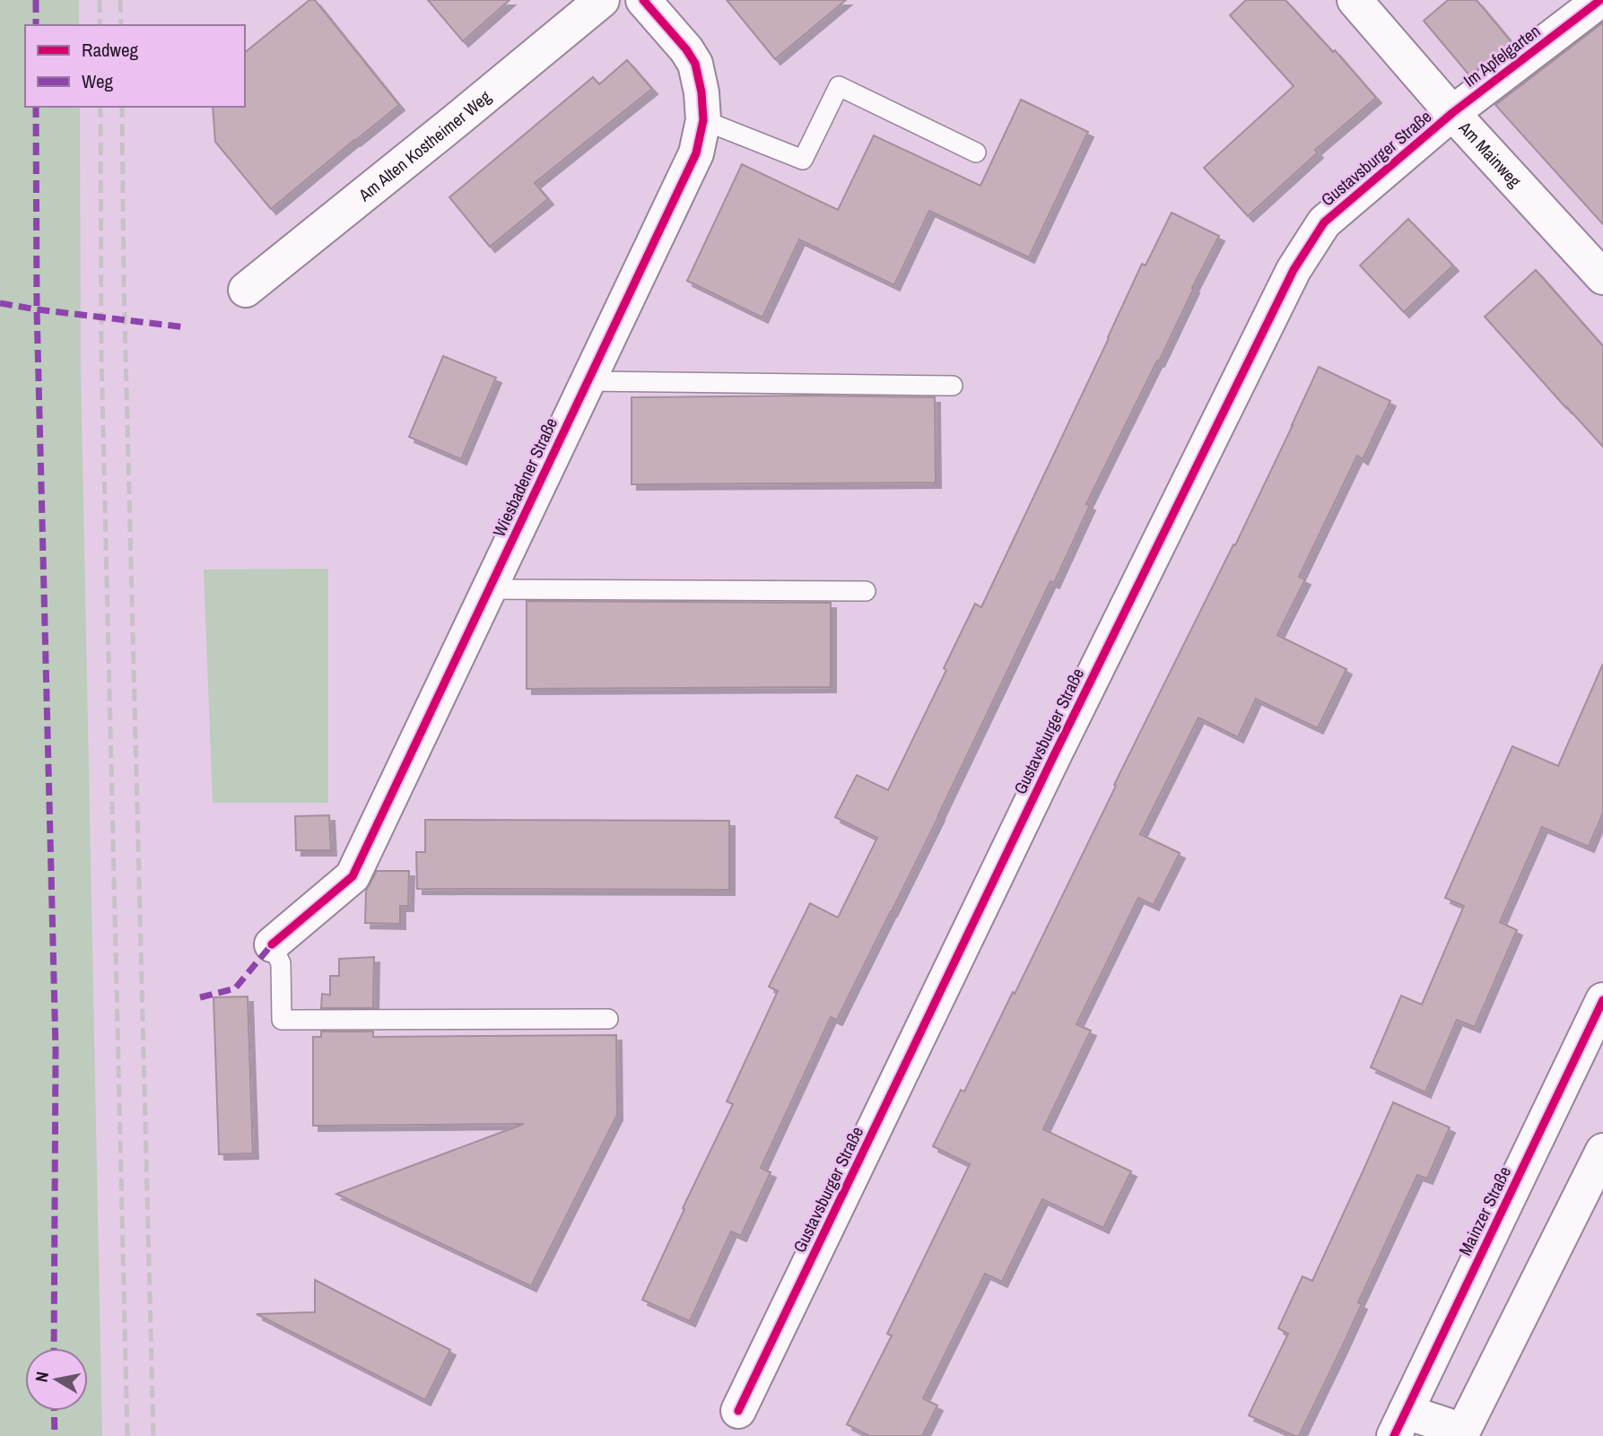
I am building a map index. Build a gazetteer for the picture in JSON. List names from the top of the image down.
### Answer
{
  "streets": {
    "street": [
      "Im Apfelgarten",
      "Am Alten Kostheimer Weg",
      "Am Mainweg",
      "Gustavsburger Straße",
      "Wiesbadener Straße",
      "Mainzer Straße"
    ]
  },
  "crossings": [
    ["Im Apfelgarten", "Am Mainweg"],
    ["Im Apfelgarten", "Gustavsburger Straße"],
    ["Am Mainweg", "Gustavsburger Straße"]
  ],
  "legend": ["Radweg", "Weg"],
  "north": "left"
}
